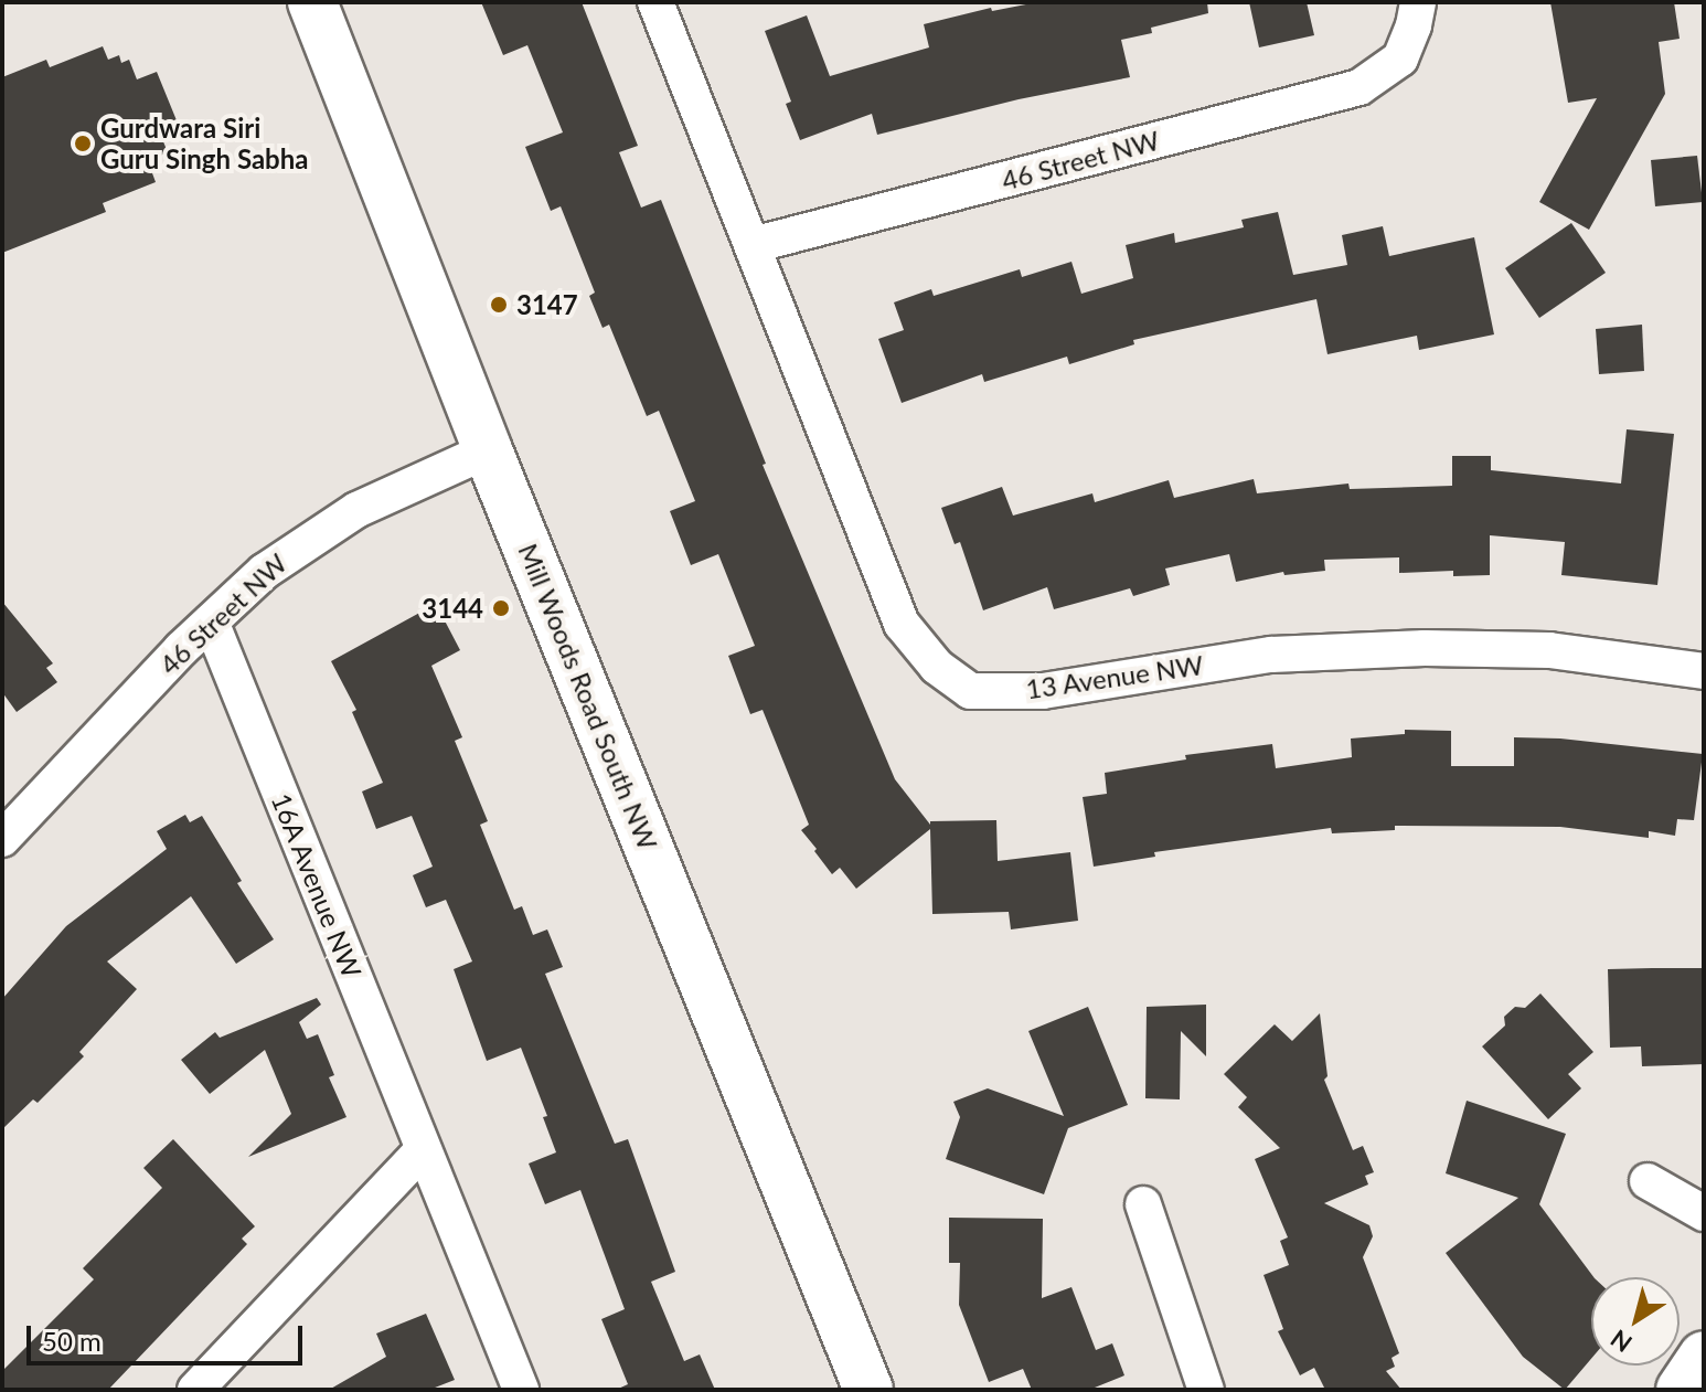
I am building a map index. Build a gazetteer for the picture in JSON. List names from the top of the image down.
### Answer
{
  "streets": {
    "street": [
      "46 Street NW",
      "13 Avenue NW",
      "Mill Woods Road South NW",
      "16A Avenue NW"
    ]
  },
  "crossings": [
    ["46 Street NW", "13 Avenue NW"],
    ["46 Street NW", "Mill Woods Road South NW"],
    ["46 Street NW", "16A Avenue NW"]
  ],
  "places": ["Gurdwara Siri Guru Singh Sabha", "3147", "3144"],
  "scale_bar": "50 m",
  "north": "bottom left"
}
